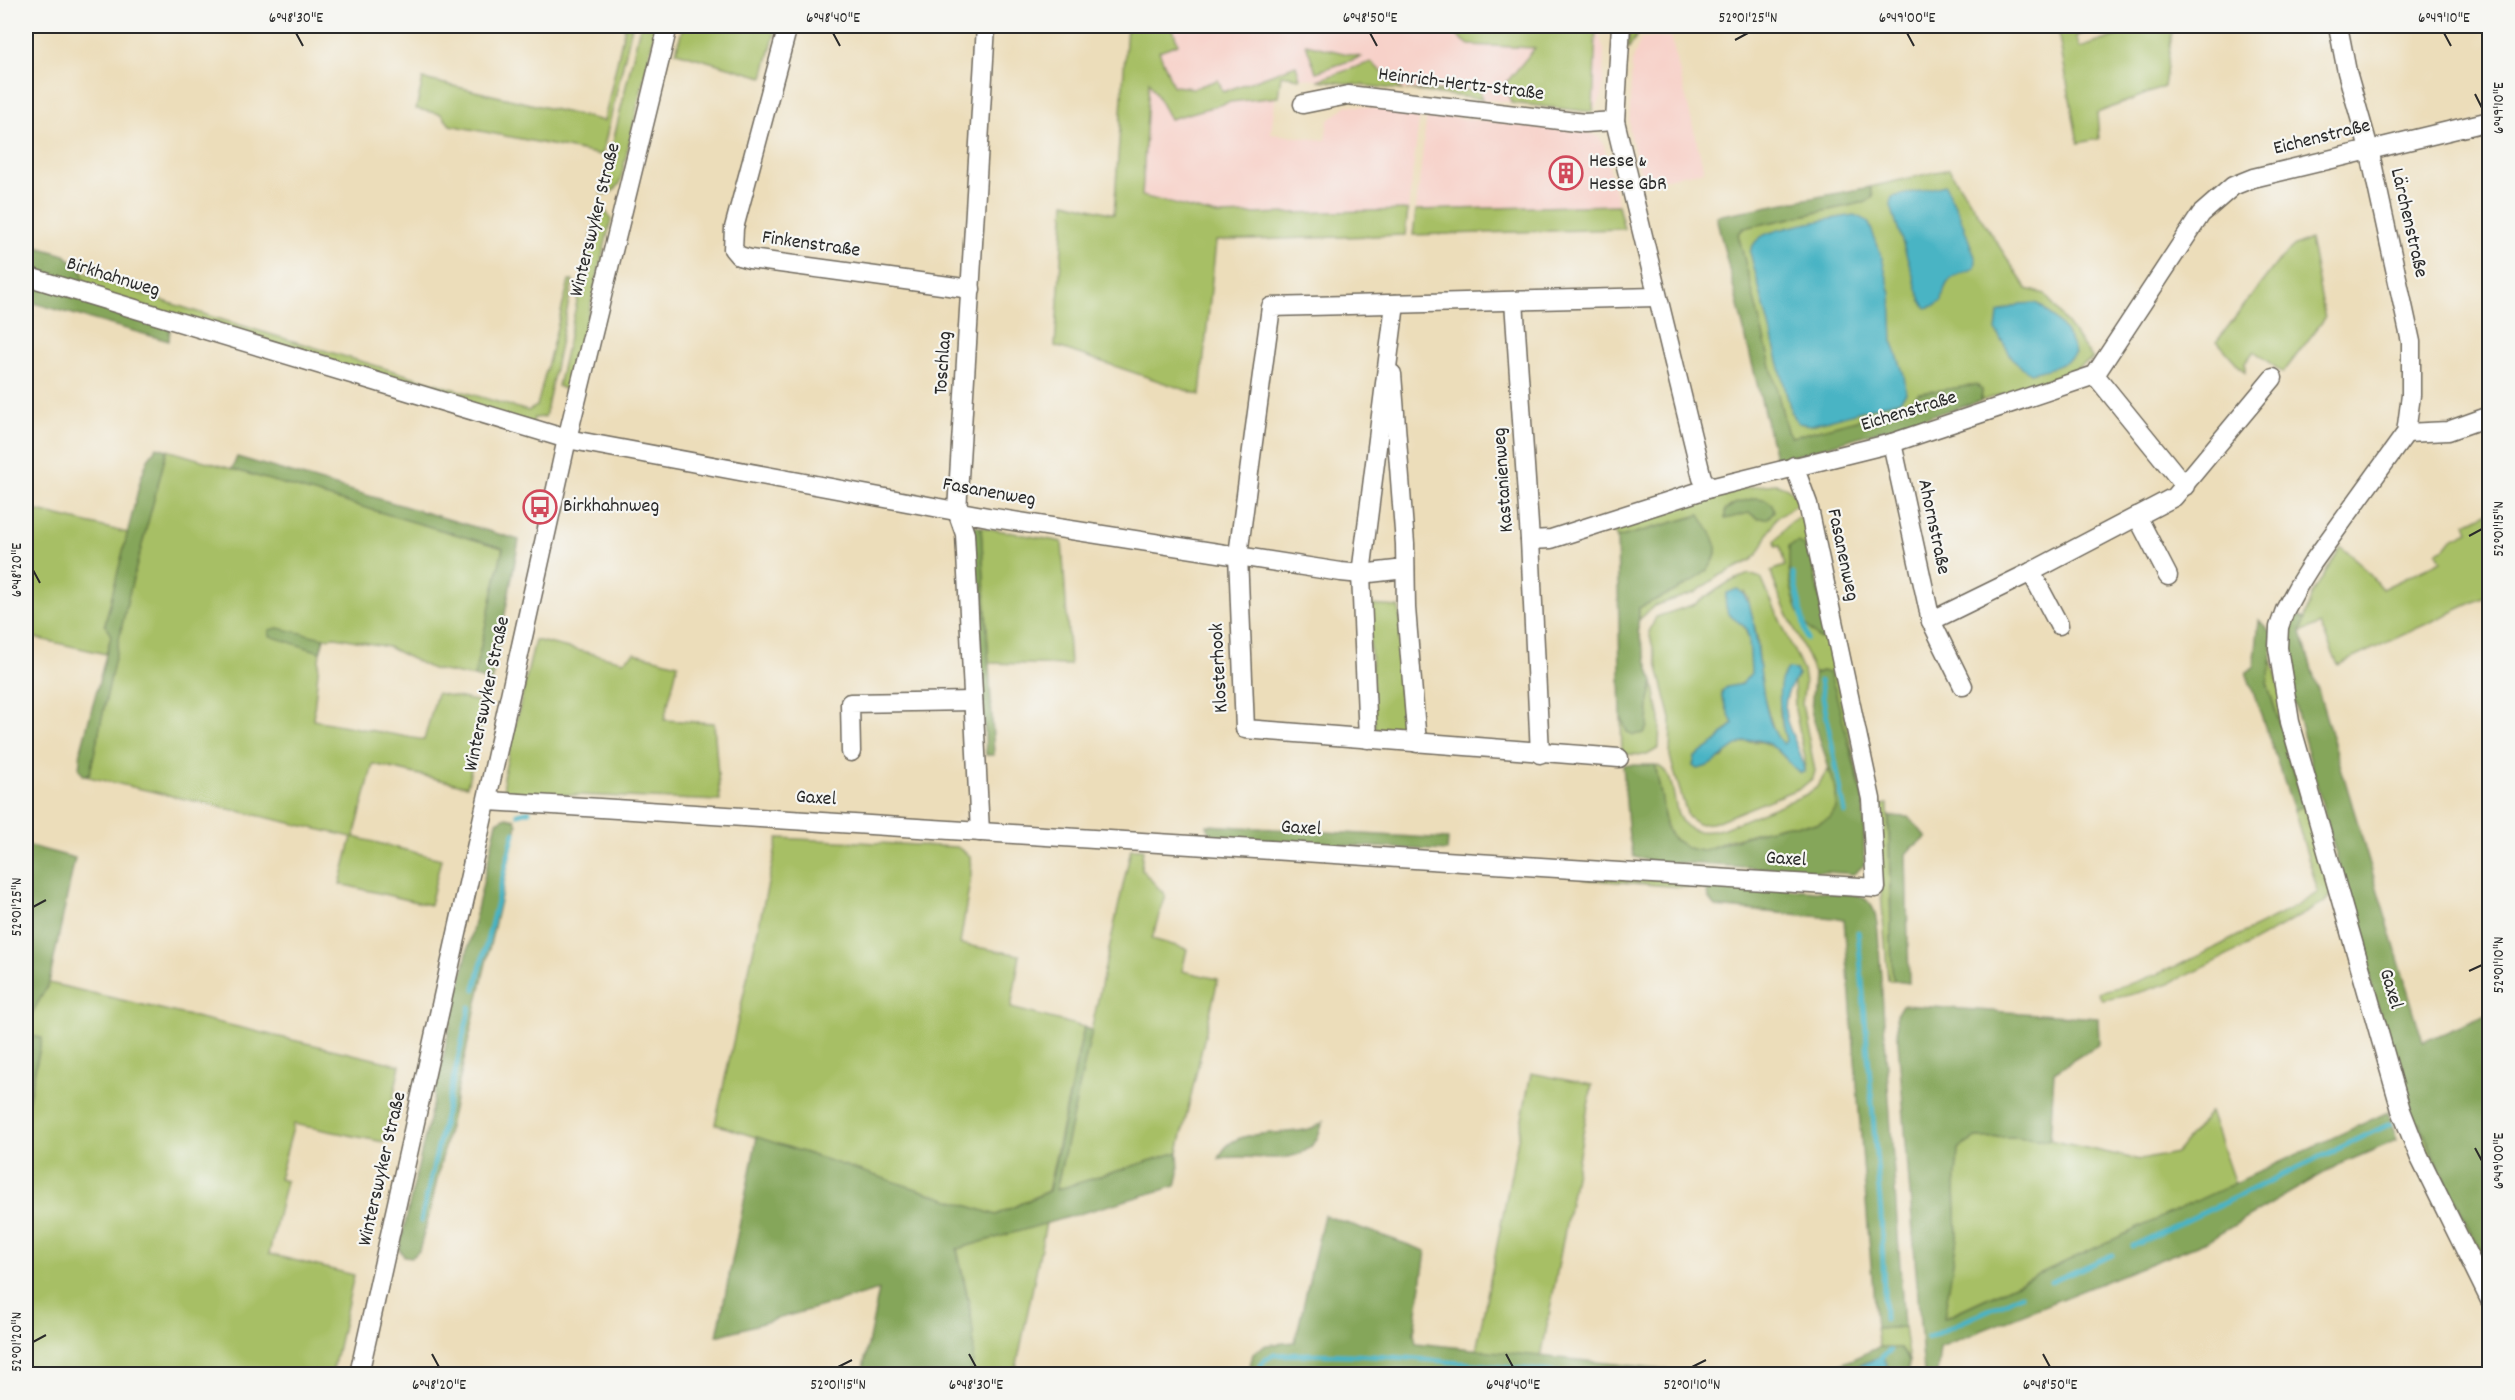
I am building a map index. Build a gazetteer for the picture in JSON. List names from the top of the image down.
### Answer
{
  "streets": {
    "street": [
      "Heinrich-Hertz-Straße",
      "Eichenstraße",
      "Winterswyker Straße",
      "Lärchenstraße",
      "Finkenstraße",
      "Birkhahnweg",
      "Toschlag",
      "Kastanienweg",
      "Fasanenweg",
      "Ahornstraße",
      "Klosterhook",
      "Gaxel"
    ]
  },
  "crossings": [
    ["Eichenstraße", "Lärchenstraße"],
    ["Eichenstraße", "Kastanienweg"],
    ["Eichenstraße", "Fasanenweg"],
    ["Eichenstraße", "Ahornstraße"],
    ["Winterswyker Straße", "Birkhahnweg"],
    ["Winterswyker Straße", "Fasanenweg"],
    ["Winterswyker Straße", "Gaxel"],
    ["Lärchenstraße", "Gaxel"],
    ["Finkenstraße", "Toschlag"],
    ["Birkhahnweg", "Fasanenweg"],
    ["Toschlag", "Fasanenweg"],
    ["Toschlag", "Gaxel"],
    ["Fasanenweg", "Klosterhook"],
    ["Fasanenweg", "Gaxel"]
  ],
  "places": {
    "building": ["Hesse & Hesse GbR"],
    "bus stop": ["Birkhahnweg"]
  },
  "coordinates": [
    "6°48'30\"E",
    "6°48'40\"E",
    "6°48'50\"E",
    "52°01'25\"N",
    "6°49'00\"E",
    "6°49'10\"E",
    "52°01'15\"N",
    "6°48'20\"E",
    "52°01'10\"N",
    "52°01'20\"N"
  ]
}
